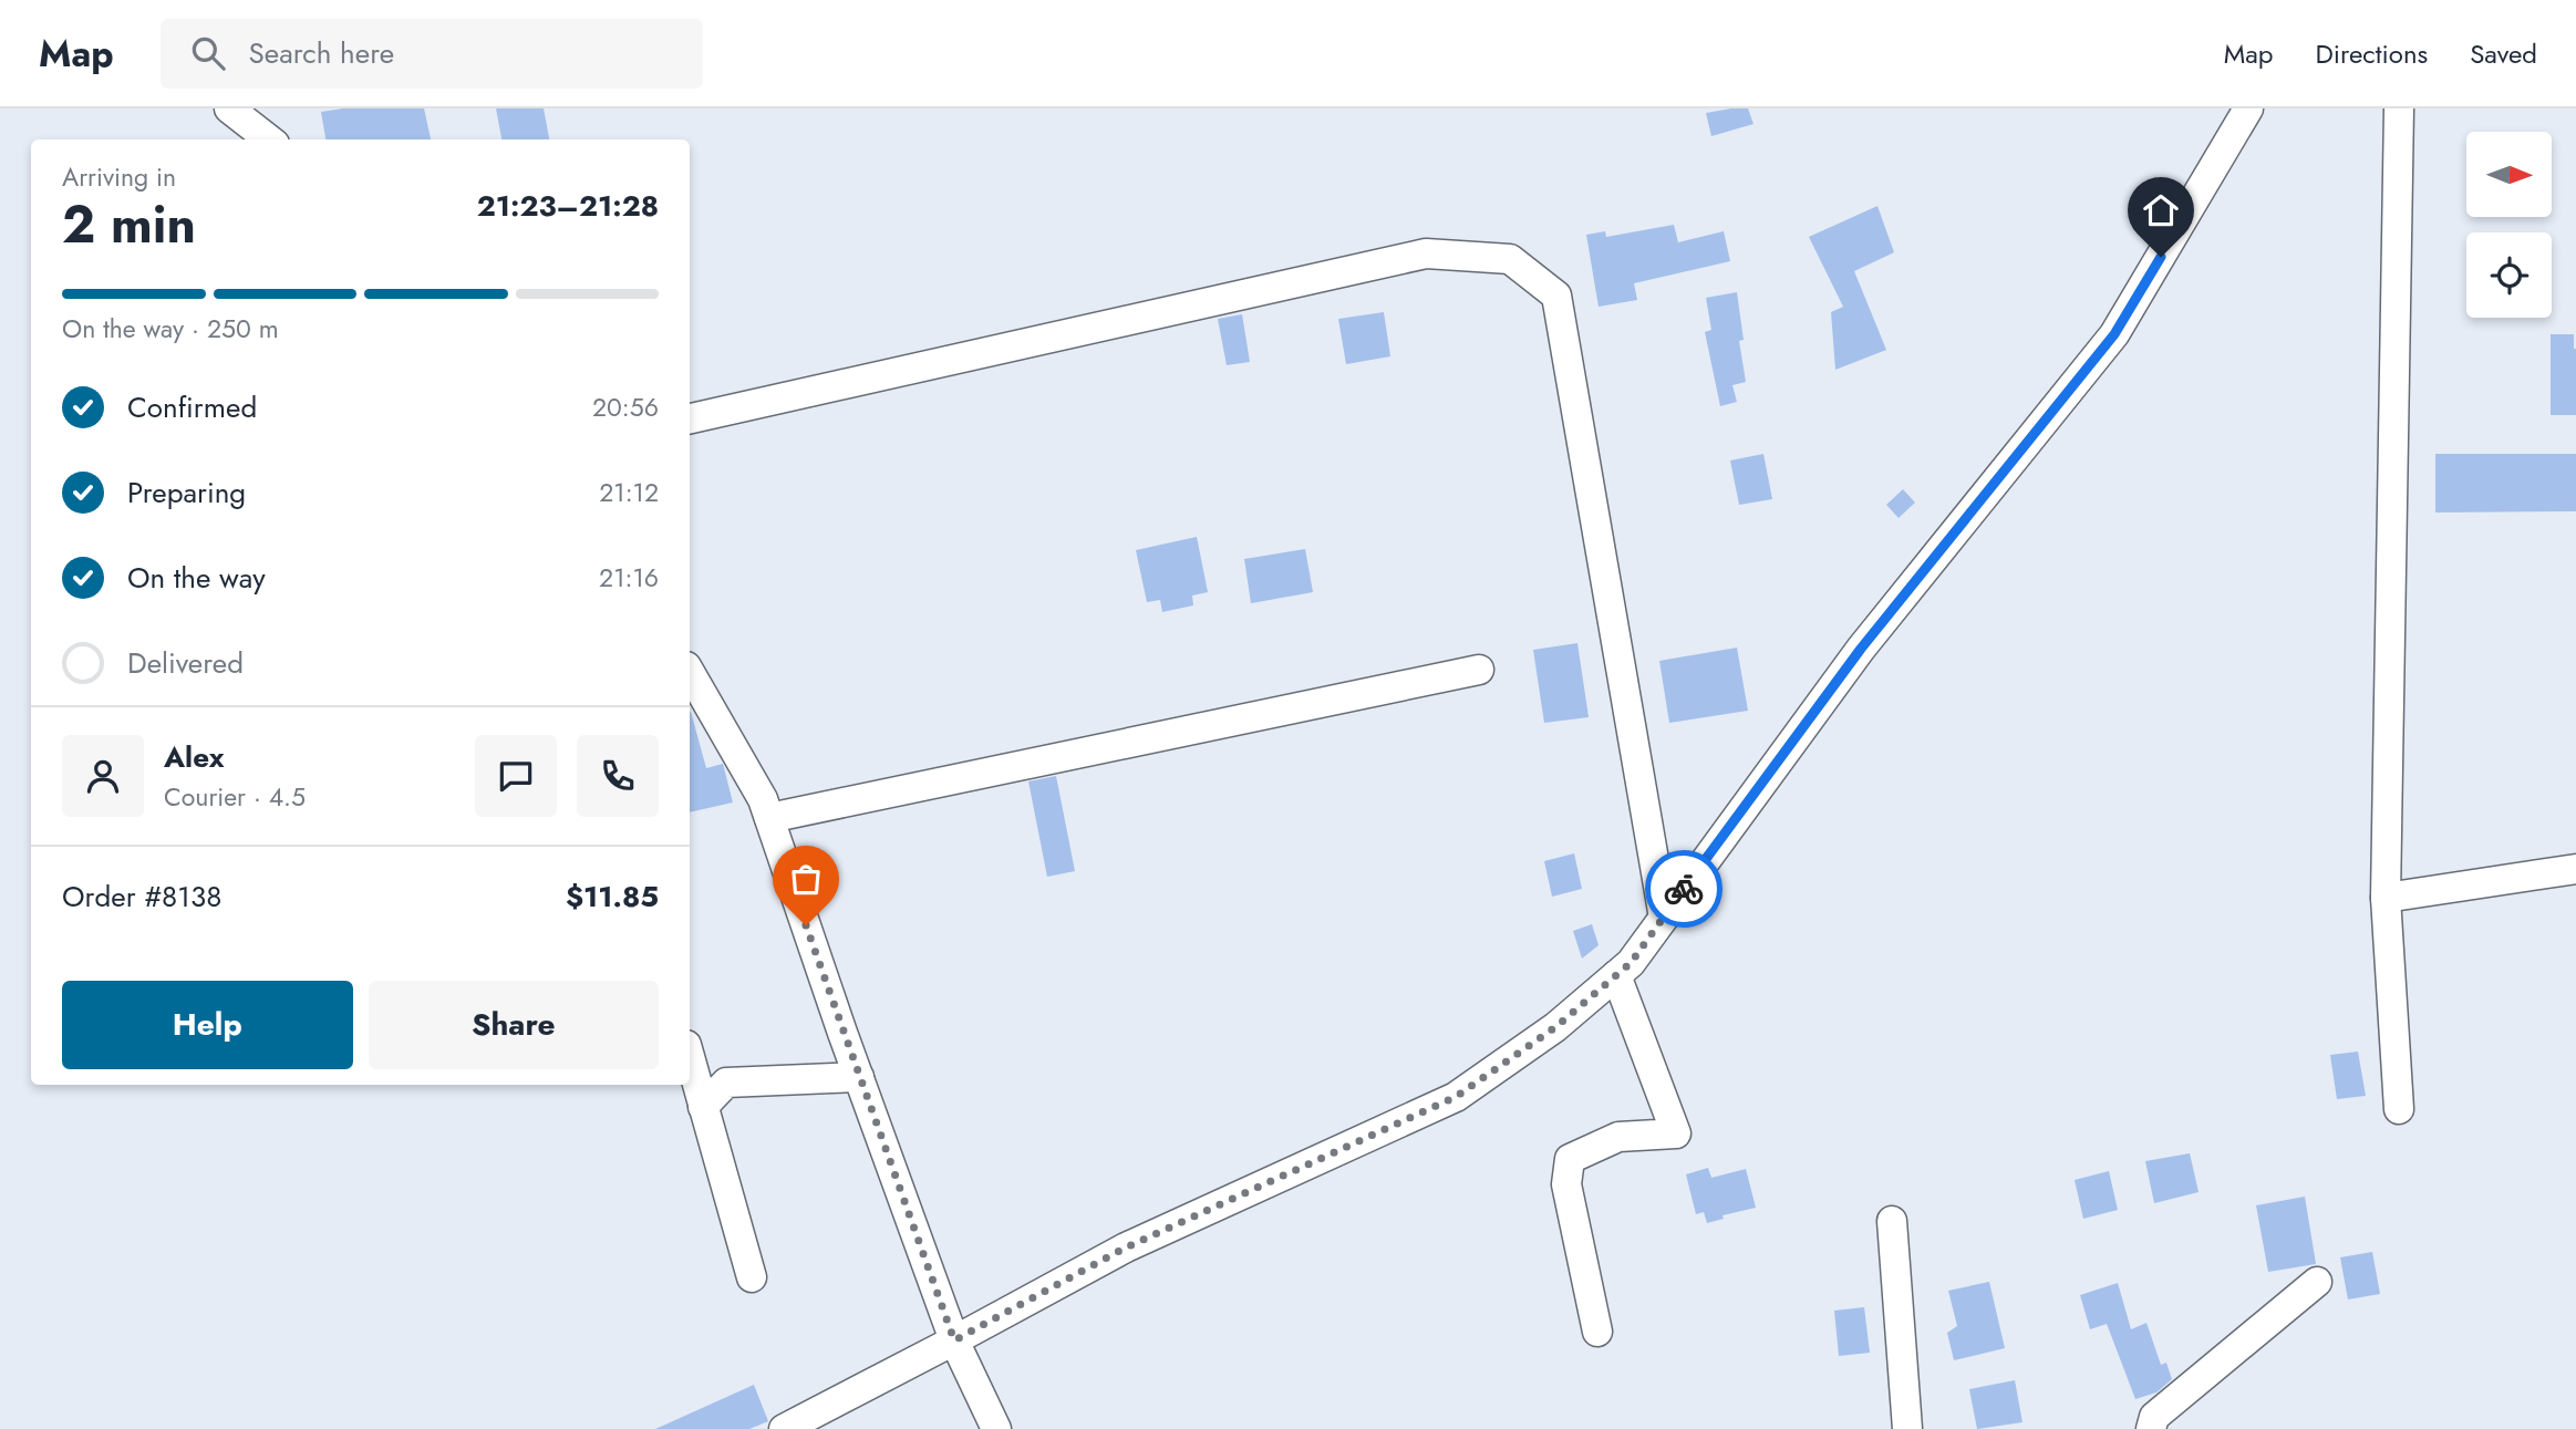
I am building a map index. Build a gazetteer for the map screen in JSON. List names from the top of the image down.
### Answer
{
  "north": "right",
  "page": {
    "header": "Map",
    "search": "Search here",
    "nav": ["Map", "Directions", "Saved"],
    "heading": ["2 min", "Arriving in", "21:23–21:28"],
    "panel": [
      "Alex",
      "Courier · 4.5",
      "Order #8138",
      "$11.85"
    ],
    "bar": "On the way · 250 m",
    "list": [
      ["Confirmed", "20:56"],
      ["Preparing", "21:12"],
      ["On the way", "21:16"],
      "Delivered"
    ],
    "buttons": ["Help", "Share"]
  }
}
